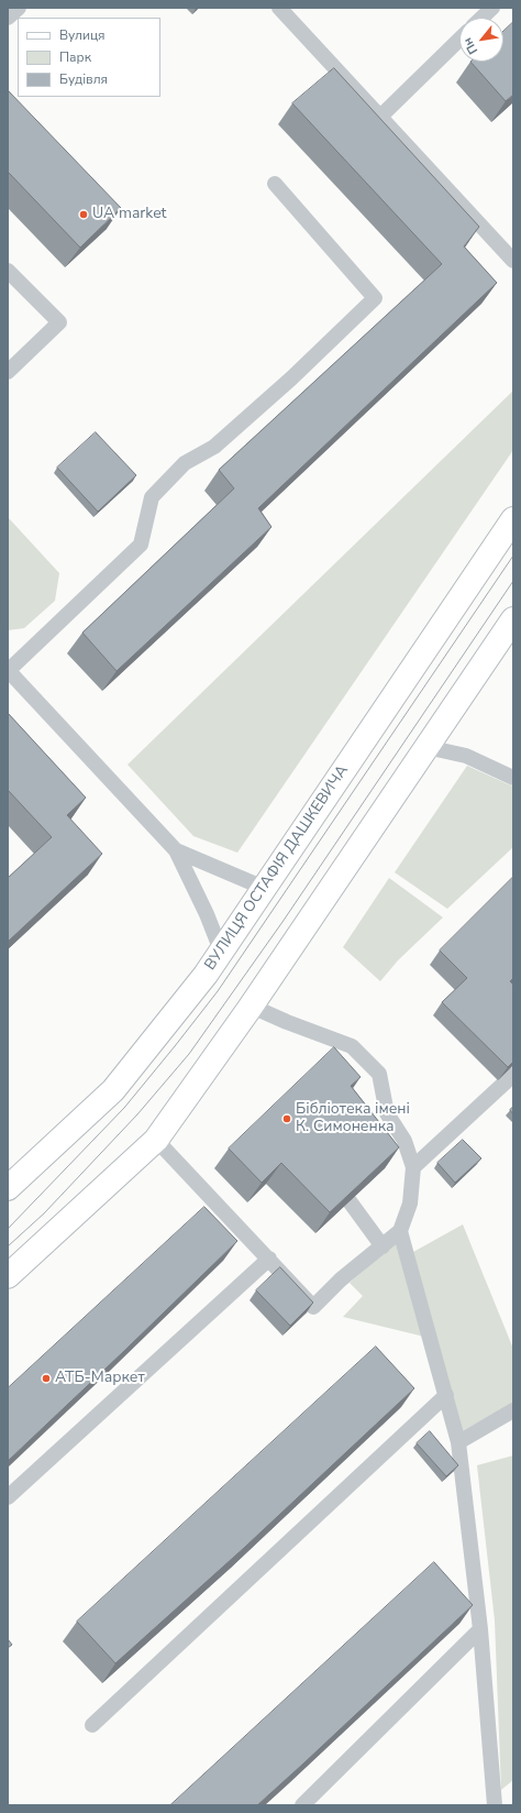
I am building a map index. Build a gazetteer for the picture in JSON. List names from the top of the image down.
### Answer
{
  "streets": {
    "street": ["ВУЛИЦЯ ОСТАФІЯ ДАШКЕВИЧА"]
  },
  "places": ["UA market", "Бібліотека імені К. Симоненка", "АТБ-Маркет"],
  "legend": ["Вулиця", "Парк", "Будівля"],
  "north": "bottom left"
}
